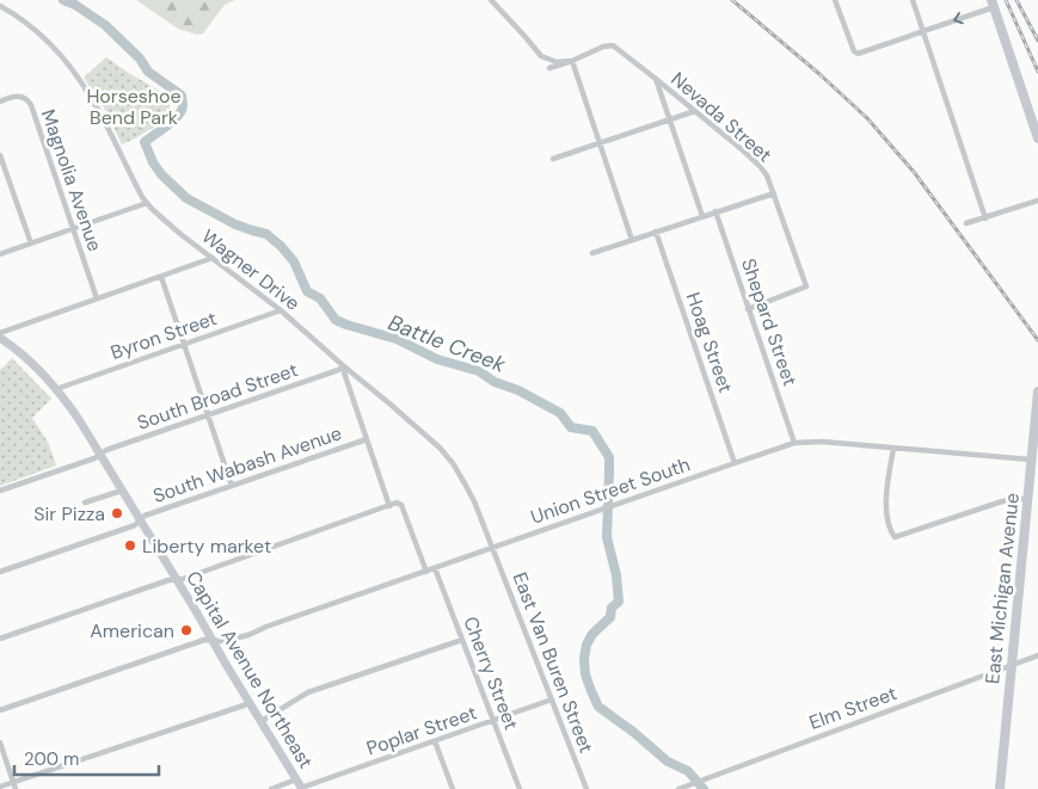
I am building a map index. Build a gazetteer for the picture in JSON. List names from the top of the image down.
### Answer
{
  "streets": {
    "highway": ["East Michigan Avenue"],
    "main road": ["Capital Avenue Northeast"],
    "street": [
      "Nevada Street",
      "Magnolia Avenue",
      "Wagner Drive",
      "Shepard Street",
      "Byron Street",
      "Hoag Street",
      "South Broad Street",
      "South Wabash Avenue",
      "Union Street South",
      "East Van Buren Street",
      "Cherry Street",
      "Elm Street",
      "Poplar Street"
    ]
  },
  "crossings": [
    ["Nevada Street", "Shepard Street"],
    ["Wagner Drive", "Byron Street"],
    ["Wagner Drive", "South Broad Street"],
    ["Wagner Drive", "Union Street South"],
    ["Wagner Drive", "East Van Buren Street"],
    ["Shepard Street", "Union Street South"],
    ["Byron Street", "Capital Avenue Northeast"],
    ["Hoag Street", "Union Street South"],
    ["South Broad Street", "Capital Avenue Northeast"],
    ["South Wabash Avenue", "Capital Avenue Northeast"],
    ["Union Street South", "East Michigan Avenue"],
    ["Union Street South", "East Van Buren Street"],
    ["Union Street South", "Capital Avenue Northeast"],
    ["Union Street South", "Cherry Street"],
    ["East Michigan Avenue", "Elm Street"],
    ["East Van Buren Street", "Poplar Street"],
    ["Capital Avenue Northeast", "Poplar Street"],
    ["Cherry Street", "Poplar Street"]
  ],
  "water": ["Battle Creek"],
  "parks": ["Horseshoe Bend Park"],
  "places": ["Sir Pizza", "Liberty market", "American"],
  "scale_bar": "200 m"
}
